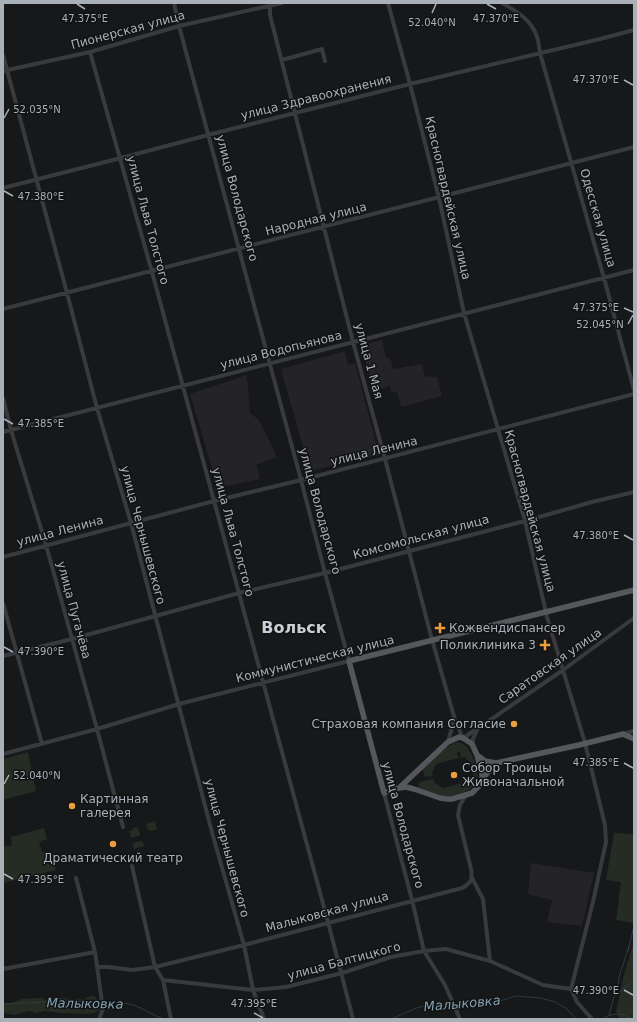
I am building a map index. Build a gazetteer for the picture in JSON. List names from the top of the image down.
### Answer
{
  "streets": {
    "main road": ["улица Володарского", "Коммунистическая улица"],
    "street": [
      "Пионерская улица",
      "улица Здравоохранения",
      "Красногвардейская улица",
      "Одесская улица",
      "Народная улица",
      "улица Льва Толстого",
      "улица Водопьянова",
      "улица 1 Мая",
      "улица Ленина",
      "улица Чернышевского",
      "Комсомольская улица",
      "улица Пугачёва",
      "Саратовская улица",
      "Малыковская улица",
      "улица Балтицкого"
    ]
  },
  "crossings": [
    ["Пионерская улица", "улица Володарского"],
    ["Пионерская улица", "улица Льва Толстого"],
    ["Пионерская улица", "улица 1 Мая"],
    ["Пионерская улица", "улица Чернышевского"],
    ["улица Здравоохранения", "улица Володарского"],
    ["улица Здравоохранения", "Красногвардейская улица"],
    ["улица Здравоохранения", "Одесская улица"],
    ["улица Здравоохранения", "улица Льва Толстого"],
    ["улица Здравоохранения", "улица 1 Мая"],
    ["улица Здравоохранения", "улица Чернышевского"],
    ["улица Володарского", "Народная улица"],
    ["улица Володарского", "улица Водопьянова"],
    ["улица Володарского", "улица Ленина"],
    ["улица Володарского", "Комсомольская улица"],
    ["улица Володарского", "Коммунистическая улица"],
    ["улица Володарского", "Малыковская улица"],
    ["улица Володарского", "улица Балтицкого"],
    ["Красногвардейская улица", "Народная улица"],
    ["Красногвардейская улица", "улица Водопьянова"],
    ["Красногвардейская улица", "улица Ленина"],
    ["Красногвардейская улица", "Комсомольская улица"],
    ["Красногвардейская улица", "Коммунистическая улица"],
    ["Красногвардейская улица", "Саратовская улица"],
    ["Красногвардейская улица", "улица Балтицкого"],
    ["Одесская улица", "Народная улица"],
    ["Одесская улица", "улица Водопьянова"],
    ["Народная улица", "улица Льва Толстого"],
    ["Народная улица", "улица 1 Мая"],
    ["Народная улица", "улица Чернышевского"],
    ["улица Льва Толстого", "улица Водопьянова"],
    ["улица Льва Толстого", "улица Ленина"],
    ["улица Льва Толстого", "Комсомольская улица"],
    ["улица Льва Толстого", "Коммунистическая улица"],
    ["улица Льва Толстого", "Малыковская улица"],
    ["улица Льва Толстого", "улица Балтицкого"],
    ["улица Водопьянова", "улица 1 Мая"],
    ["улица Водопьянова", "улица Чернышевского"],
    ["улица Водопьянова", "улица Пугачёва"],
    ["улица 1 Мая", "улица Ленина"],
    ["улица 1 Мая", "Комсомольская улица"],
    ["улица 1 Мая", "Коммунистическая улица"],
    ["улица 1 Мая", "Саратовская улица"],
    ["улица Ленина", "улица Чернышевского"],
    ["улица Ленина", "улица Пугачёва"],
    ["улица Чернышевского", "Комсомольская улица"],
    ["улица Чернышевского", "Коммунистическая улица"],
    ["улица Чернышевского", "Малыковская улица"],
    ["улица Чернышевского", "улица Балтицкого"],
    ["Комсомольская улица", "улица Пугачёва"],
    ["улица Пугачёва", "Коммунистическая улица"]
  ],
  "districts": ["Вольск"],
  "water": ["Малыковка"],
  "places": {
    "health": ["Кожвендиспансер", "Поликлиника 3"],
    "other": [
      "Страховая компания Согласие",
      "Собор Троицы Живоначальной",
      "Картинная галерея",
      "Драматический театр"
    ]
  },
  "coordinates": [
    "47.375°E",
    "47.370°E",
    "52.040°N",
    "52.035°N",
    "47.380°E",
    "52.045°N",
    "47.385°E",
    "47.390°E",
    "47.395°E"
  ]
}
